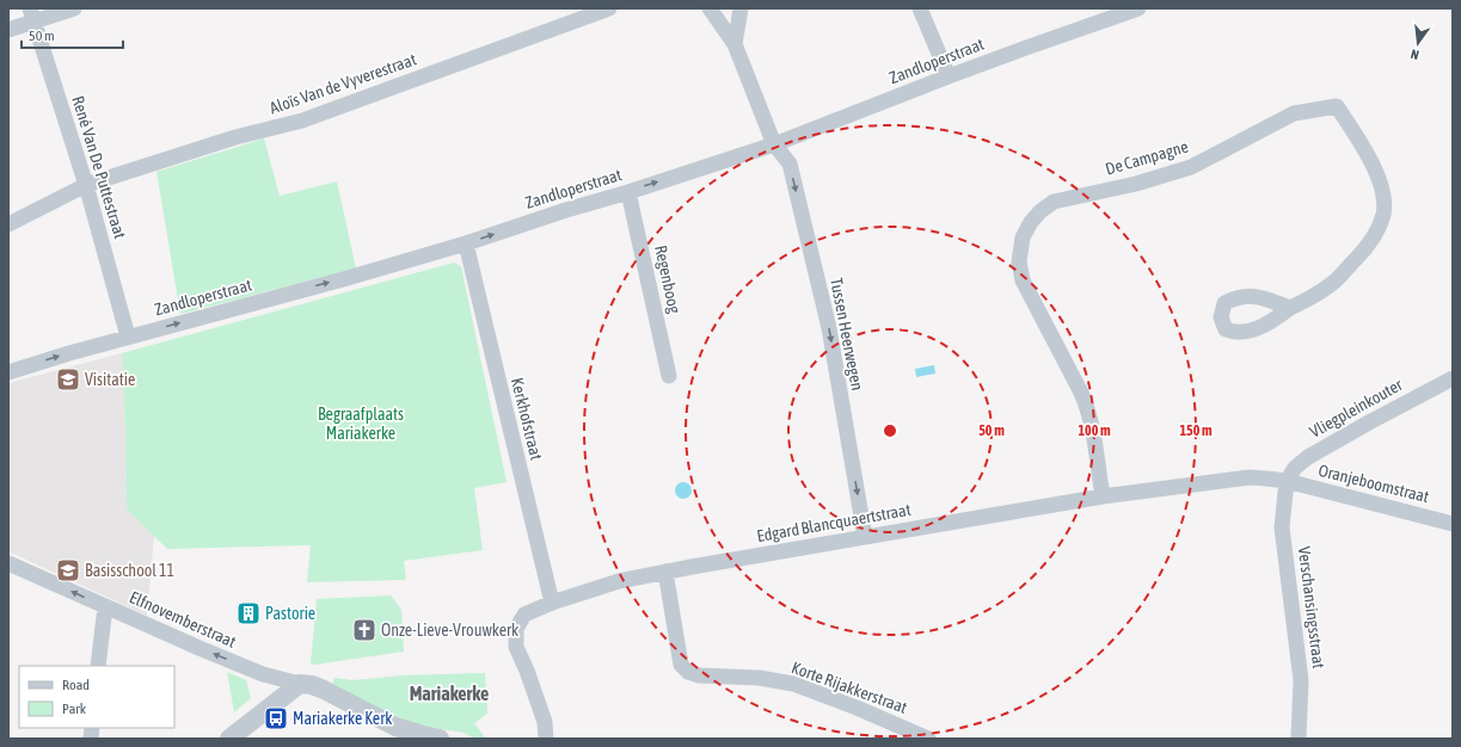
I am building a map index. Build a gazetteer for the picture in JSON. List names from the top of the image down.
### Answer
{
  "streets": {
    "street": [
      "Zandloperstraat",
      "Aloïs Van de Vyverestraat",
      "De Campagne",
      "René Van De Puttestraat",
      "Regenboog",
      "Tussen Heerwegen",
      "Vliegpleinkouter",
      "Kerkhofstraat",
      "Oranjeboomstraat",
      "Edgard Blancquaertstraat",
      "Verschansingsstraat",
      "Elfnovemberstraat",
      "Korte Rijakkerstraat"
    ]
  },
  "crossings": [
    ["Zandloperstraat", "René Van De Puttestraat"],
    ["Zandloperstraat", "Regenboog"],
    ["Zandloperstraat", "Tussen Heerwegen"],
    ["Zandloperstraat", "Kerkhofstraat"],
    ["Aloïs Van de Vyverestraat", "René Van De Puttestraat"],
    ["De Campagne", "Edgard Blancquaertstraat"],
    ["Tussen Heerwegen", "Edgard Blancquaertstraat"],
    ["Vliegpleinkouter", "Oranjeboomstraat"],
    ["Vliegpleinkouter", "Edgard Blancquaertstraat"],
    ["Vliegpleinkouter", "Verschansingsstraat"],
    ["Kerkhofstraat", "Edgard Blancquaertstraat"],
    ["Oranjeboomstraat", "Edgard Blancquaertstraat"],
    ["Oranjeboomstraat", "Verschansingsstraat"],
    ["Edgard Blancquaertstraat", "Verschansingsstraat"],
    ["Edgard Blancquaertstraat", "Korte Rijakkerstraat"]
  ],
  "one_way": ["Zandloperstraat", "Tussen Heerwegen", "Elfnovemberstraat"],
  "districts": ["Mariakerke"],
  "parks": ["Begraafplaats Mariakerke"],
  "places": {
    "school or university": ["Visitatie", "Basisschool 11"],
    "building": ["Pastorie"],
    "church": ["Onze-Lieve-Vrouwkerk"],
    "bus stop": ["Mariakerke Kerk"]
  },
  "legend": ["Road", "Park"],
  "scale_bar": "50 m",
  "north": "bottom",
  "rings": ["50 m", "100 m", "150 m"]
}
